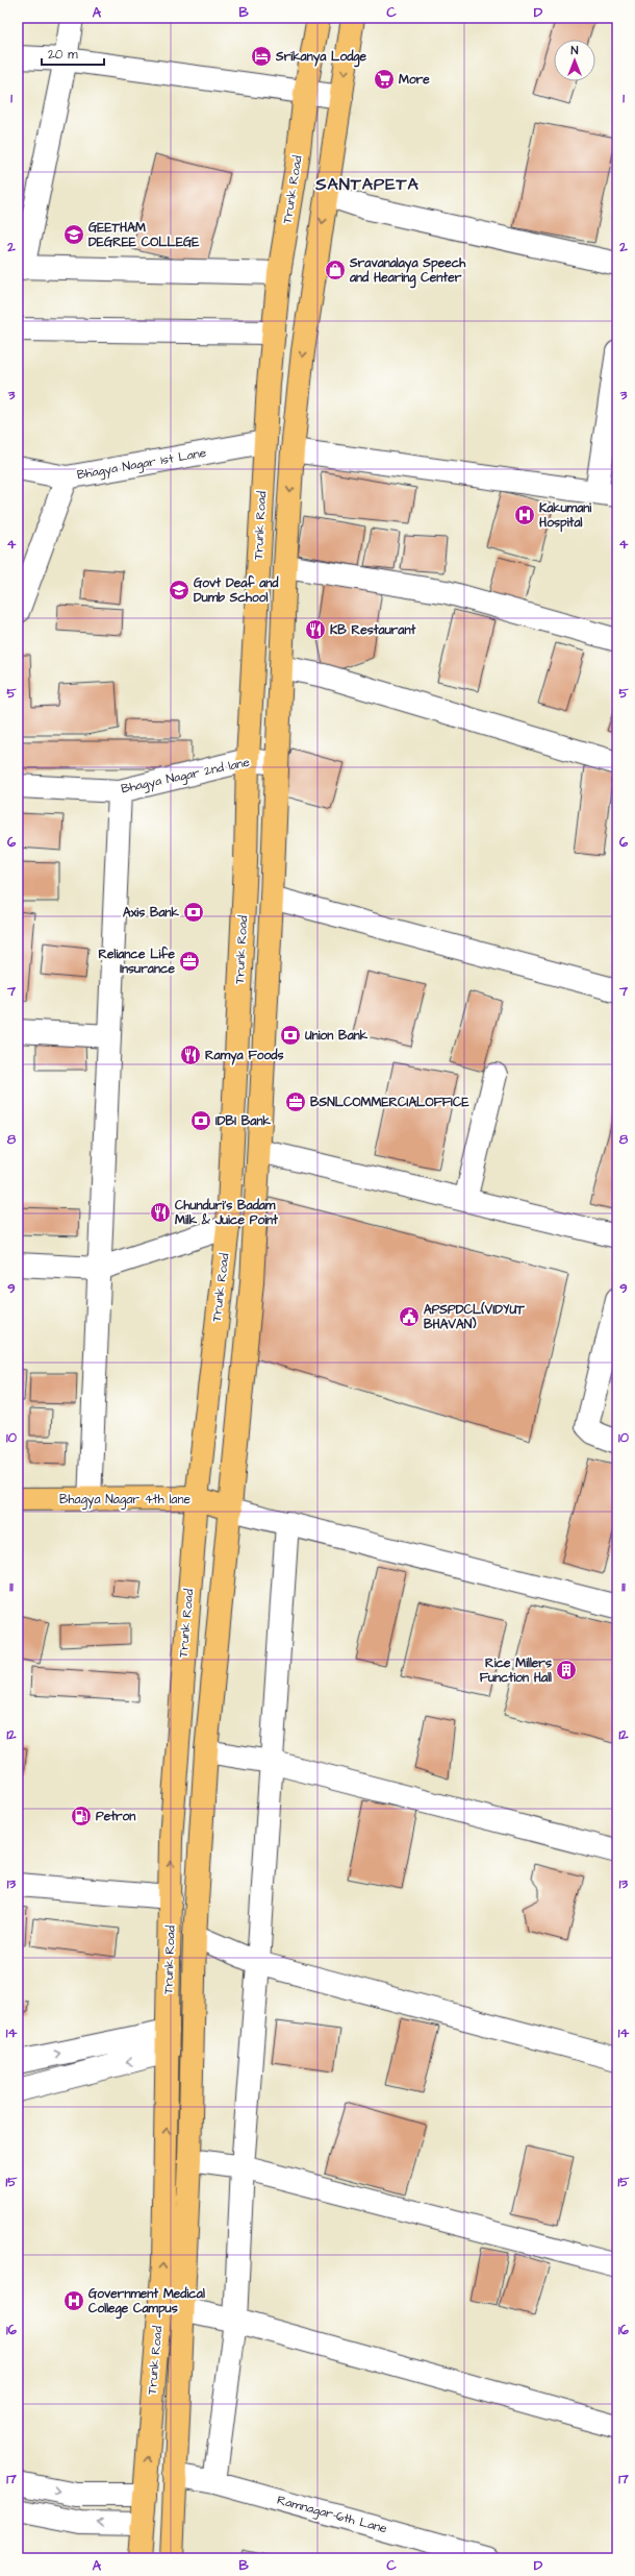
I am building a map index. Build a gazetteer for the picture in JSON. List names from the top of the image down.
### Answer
{
  "streets": {
    "main road": ["Trunk Road", "Bhagya Nagar 4th lane"],
    "street": ["Bhagya Nagar 1st Lane", "Bhagya Nagar 2nd lane", "Ramnagar-6th Lane"]
  },
  "crossings": [
    ["Trunk Road", "Bhagya Nagar 1st Lane"],
    ["Trunk Road", "Bhagya Nagar 2nd lane"],
    ["Trunk Road", "Bhagya Nagar 4th lane"]
  ],
  "districts": ["SANTAPETA"],
  "places": {
    "hotel": ["Srikanya Lodge"],
    "supermarket": ["More"],
    "school or university": ["GEETHAM DEGREE COLLEGE", "Govt Deaf and Dumb School"],
    "shop": ["Sravanalaya Speech and Hearing Center"],
    "hospital": ["Kakumani Hospital", "Government Medical College Campus"],
    "restaurant": ["KB Restaurant", "Ramya Foods", "Chunduri's Badam Milk & Juice Point"],
    "bank": ["Axis Bank", "Union Bank", "IDBI Bank"],
    "office": ["Reliance Life Insurance", "BSNLCOMMERCIALOFFICE"],
    "public building": ["APSPDCL(VIDYUT BHAVAN)"],
    "building": ["Rice Millers Function Hall"],
    "fuel station": ["Petron"]
  },
  "scale_bar": "20 m",
  "north": "top",
  "grid": {
    "columns": [
      "A",
      "B",
      "C",
      "D"
    ],
    "rows": [
      "1",
      "2",
      "3",
      "4",
      "5",
      "6",
      "7",
      "8",
      "9",
      "10",
      "11",
      "12",
      "13",
      "14",
      "15",
      "16",
      "17"
    ]
  }
}
